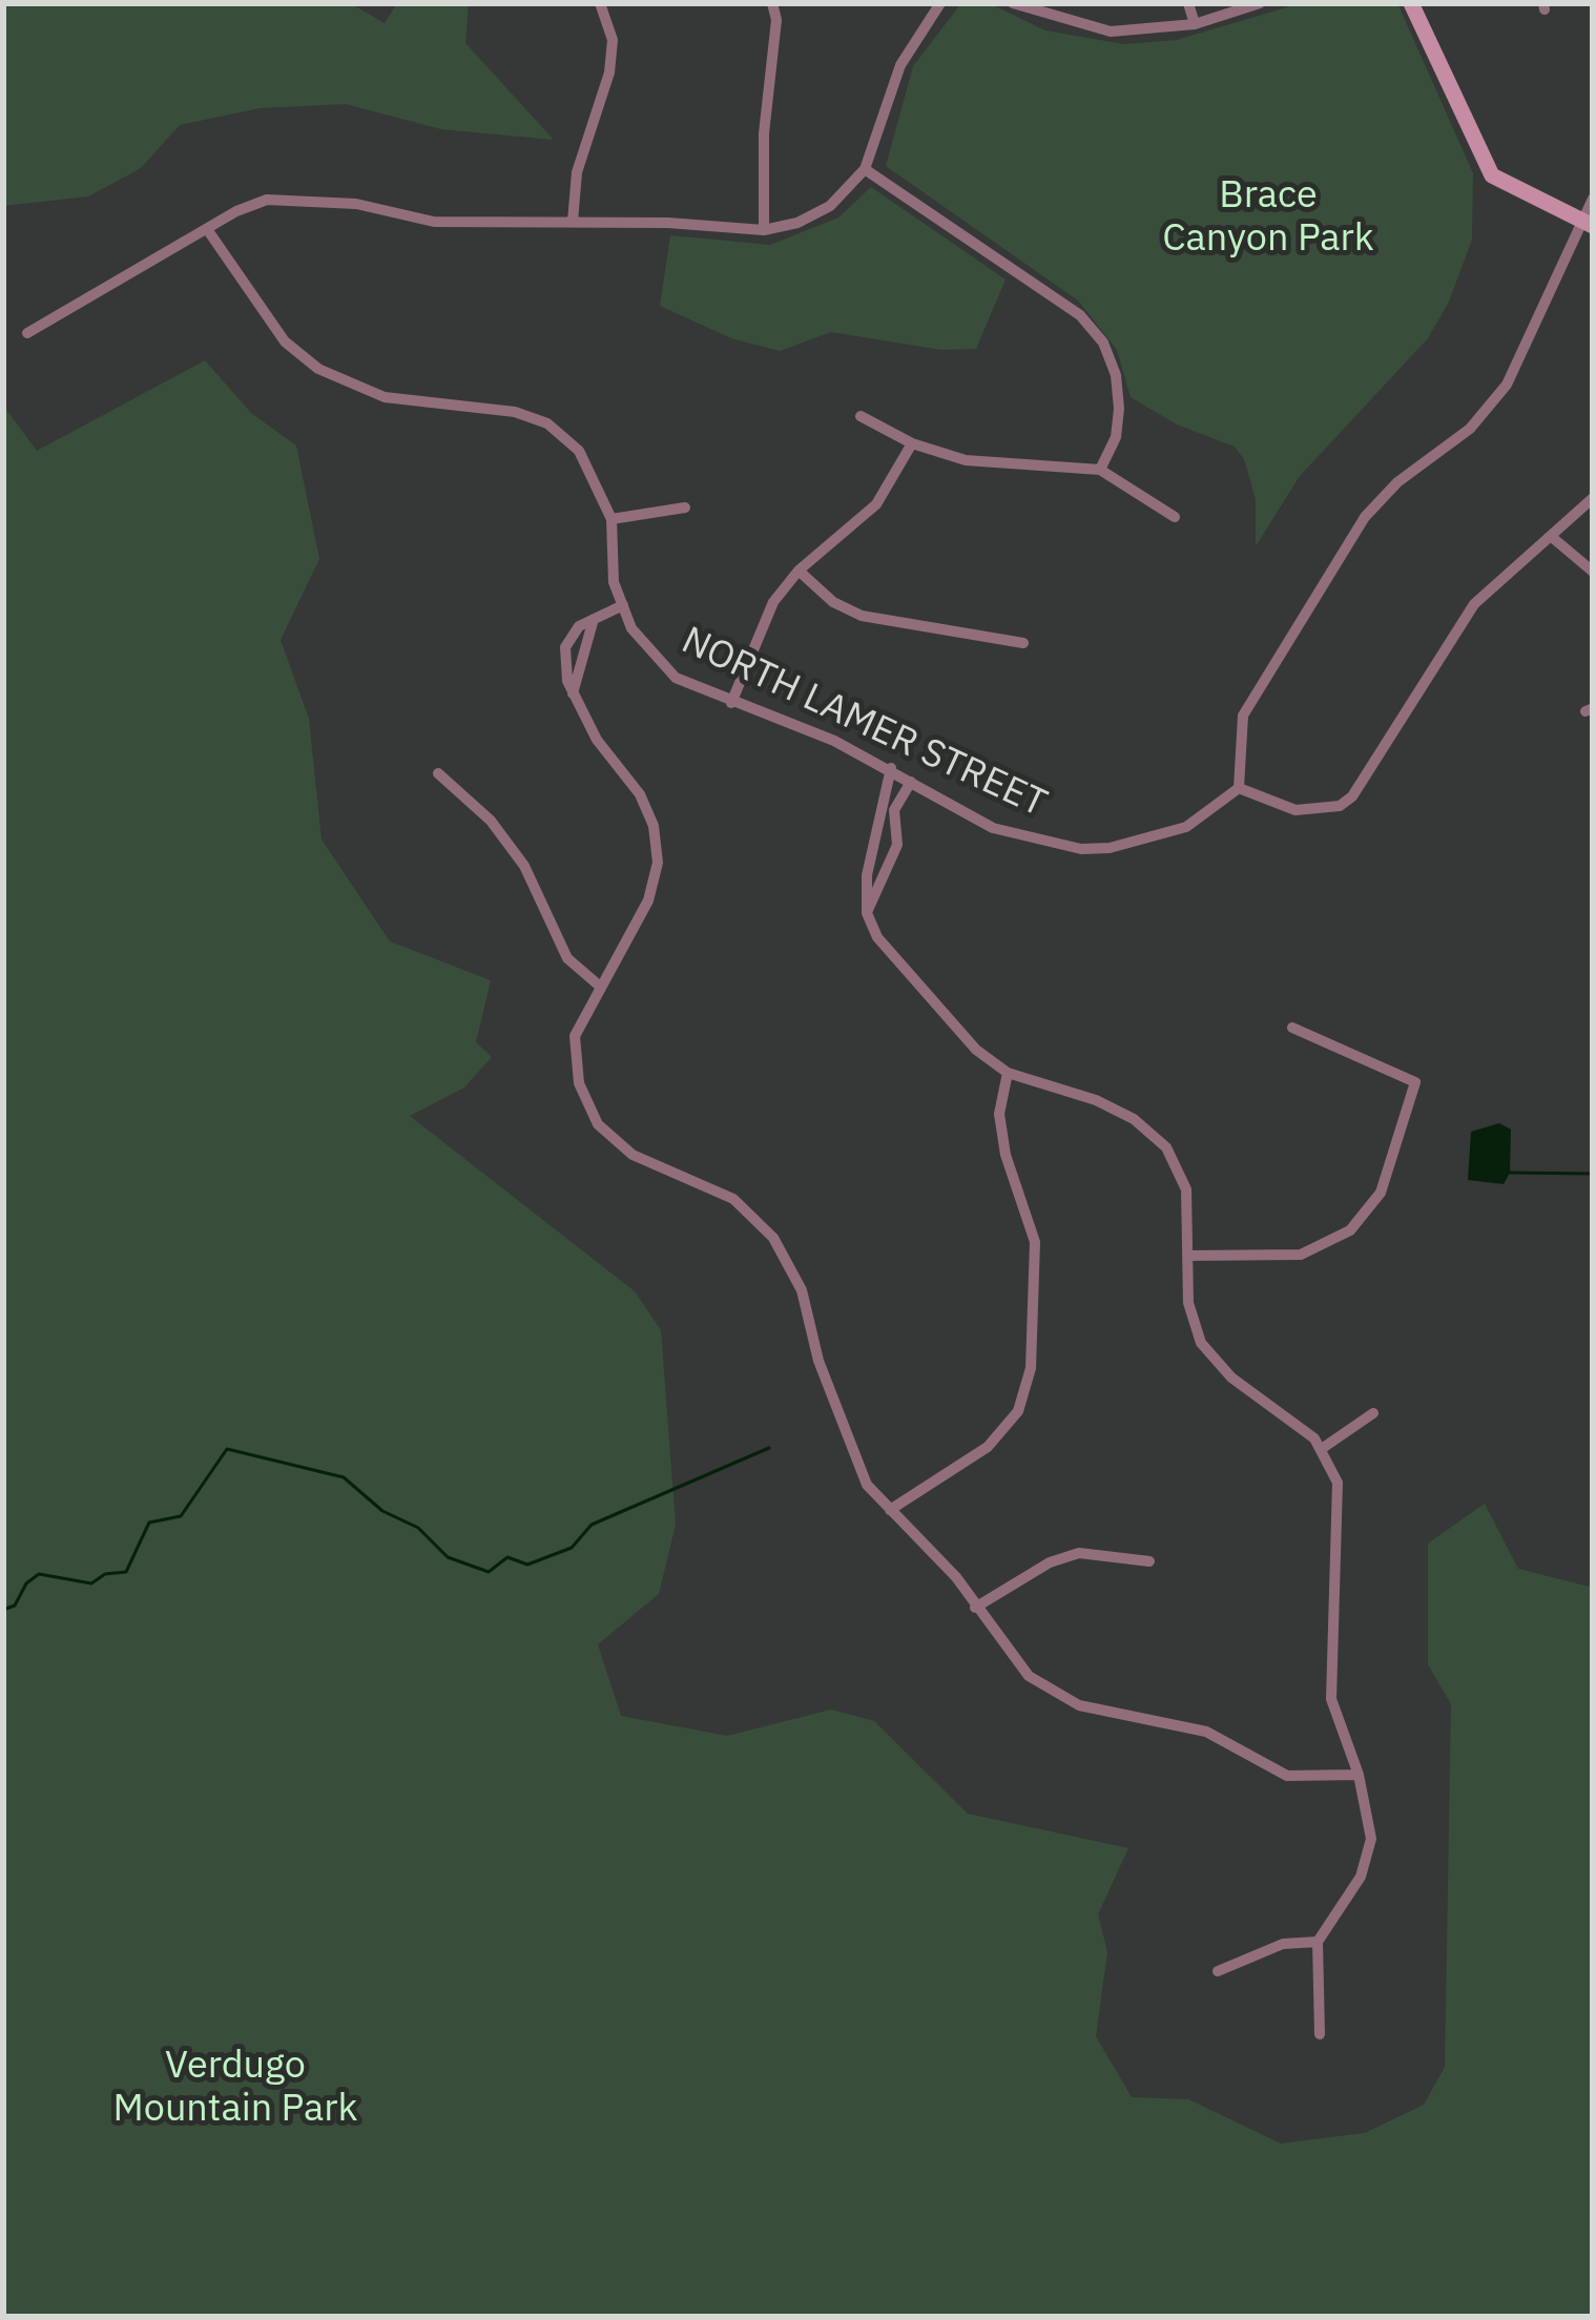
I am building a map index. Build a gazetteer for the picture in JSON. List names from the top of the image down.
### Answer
{
  "streets": {
    "street": ["NORTH LAMER STREET"]
  },
  "parks": ["Brace Canyon Park", "Verdugo Mountain Park"]
}
